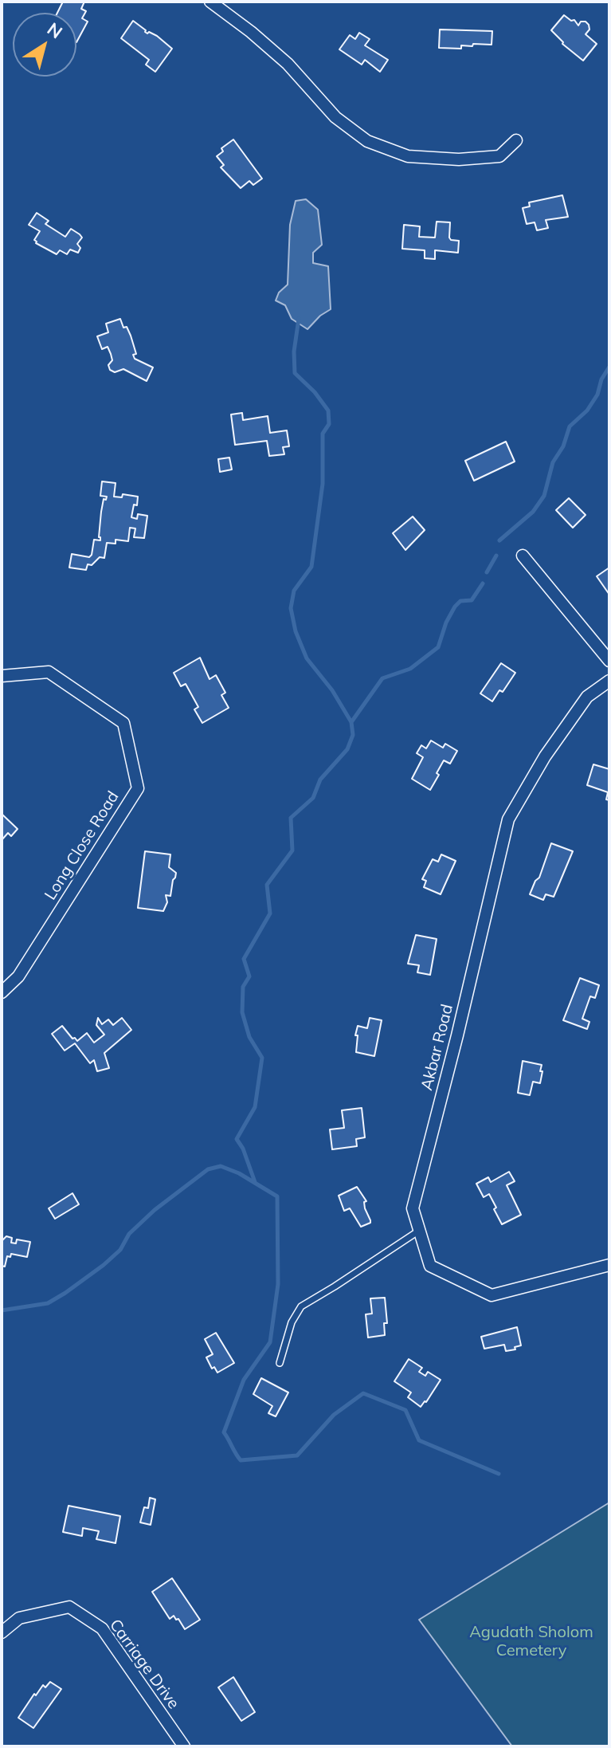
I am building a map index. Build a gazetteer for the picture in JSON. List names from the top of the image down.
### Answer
{
  "streets": {
    "street": ["Long Close Road", "Akbar Road", "Carriage Drive"]
  },
  "parks": ["Agudath Sholom Cemetery"],
  "north": "top right"
}
